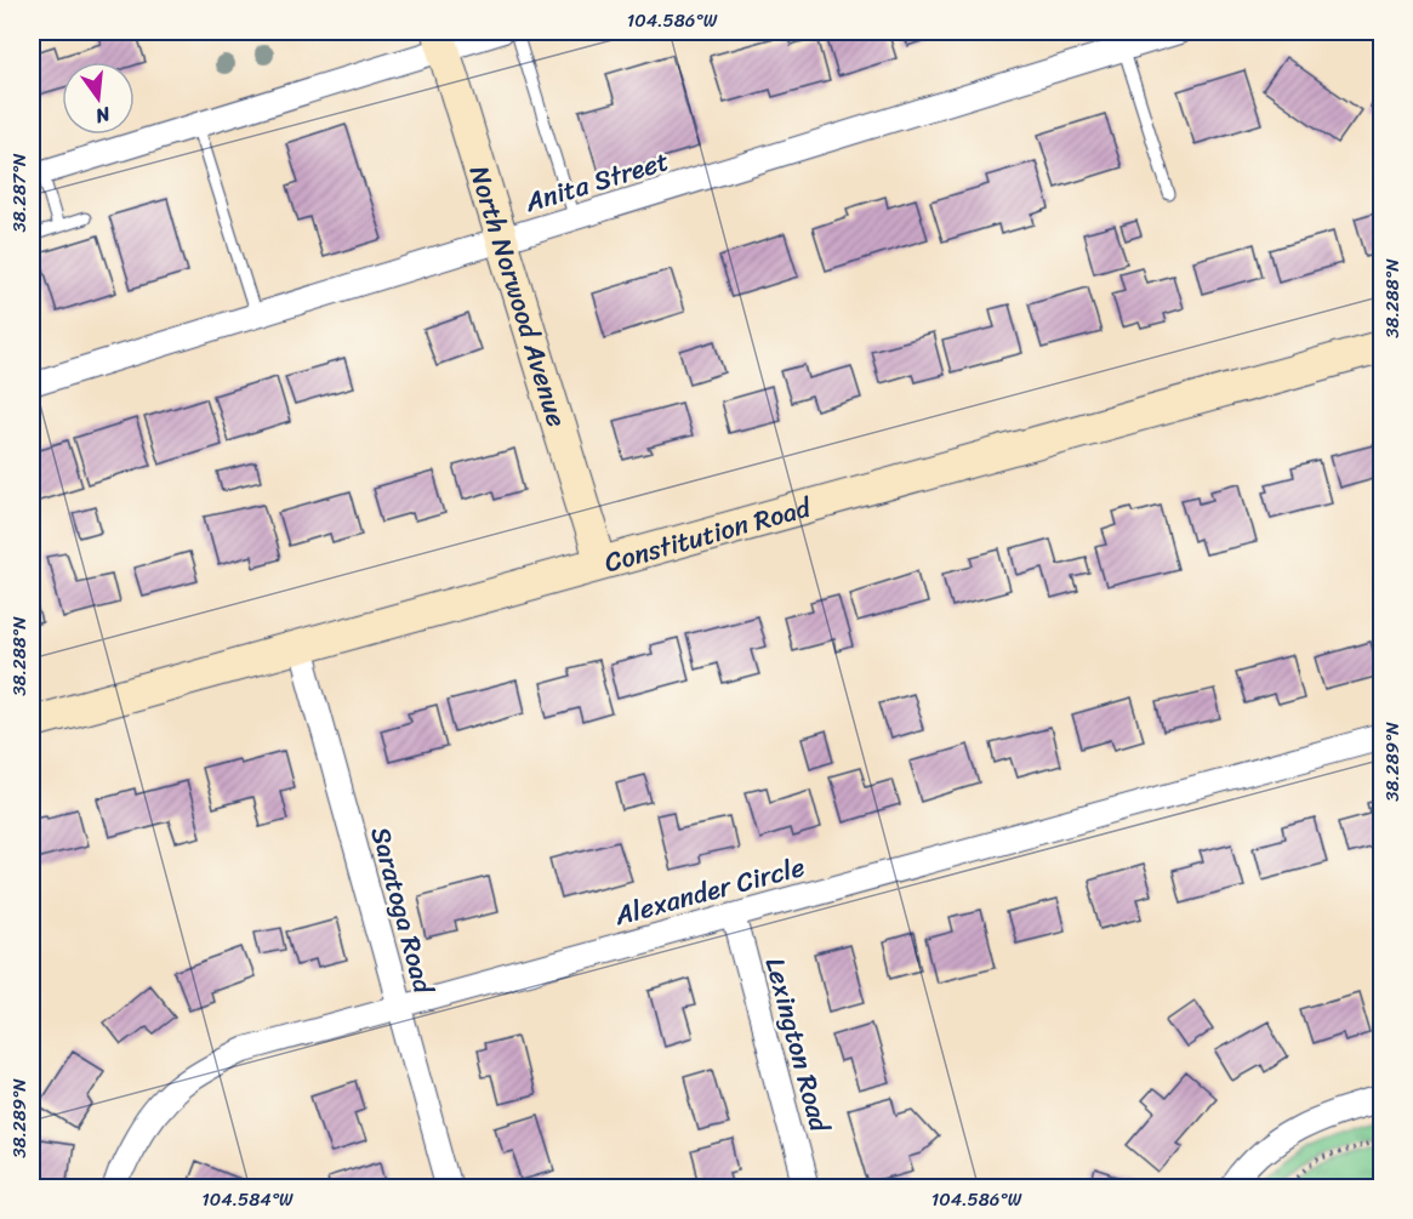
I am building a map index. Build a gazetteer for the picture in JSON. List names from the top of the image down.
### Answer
{
  "streets": {
    "street": [
      "Anita Street",
      "North Norwood Avenue",
      "Constitution Road",
      "Alexander Circle",
      "Saratoga Road",
      "Lexington Road"
    ]
  },
  "crossings": [
    ["Anita Street", "North Norwood Avenue"],
    ["North Norwood Avenue", "Constitution Road"],
    ["Constitution Road", "Saratoga Road"],
    ["Alexander Circle", "Saratoga Road"],
    ["Alexander Circle", "Lexington Road"]
  ],
  "north": "bottom",
  "coordinates": [
    "104.586°W",
    "38.287°N",
    "38.288°N",
    "38.289°N",
    "104.584°W"
  ]
}
